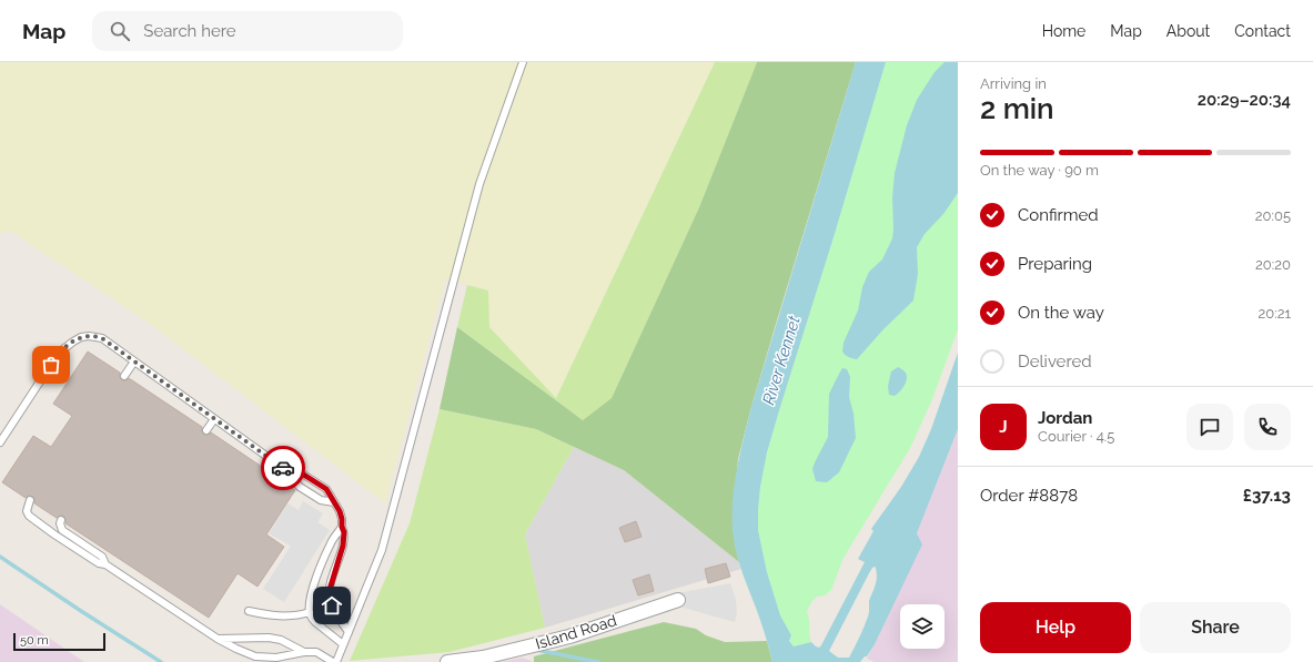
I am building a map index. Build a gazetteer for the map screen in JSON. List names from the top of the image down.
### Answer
{
  "streets": {
    "street": ["Island Road"]
  },
  "water": ["River Kennet"],
  "scale_bar": "50 m",
  "page": {
    "header": "Map",
    "search": "Search here",
    "nav": [
      "Home",
      "Map",
      "About",
      "Contact"
    ],
    "heading": ["2 min", "Arriving in", "20:29–20:34"],
    "panel": [
      "Jordan",
      "Courier · 4.5",
      "Order #8878",
      "£37.13"
    ],
    "bar": "On the way · 90 m",
    "list": [
      ["Confirmed", "20:05"],
      ["Preparing", "20:20"],
      ["On the way", "20:21"],
      "Delivered"
    ],
    "round": "J",
    "buttons": ["Help", "Share"],
    "scale": "50 m"
  }
}
